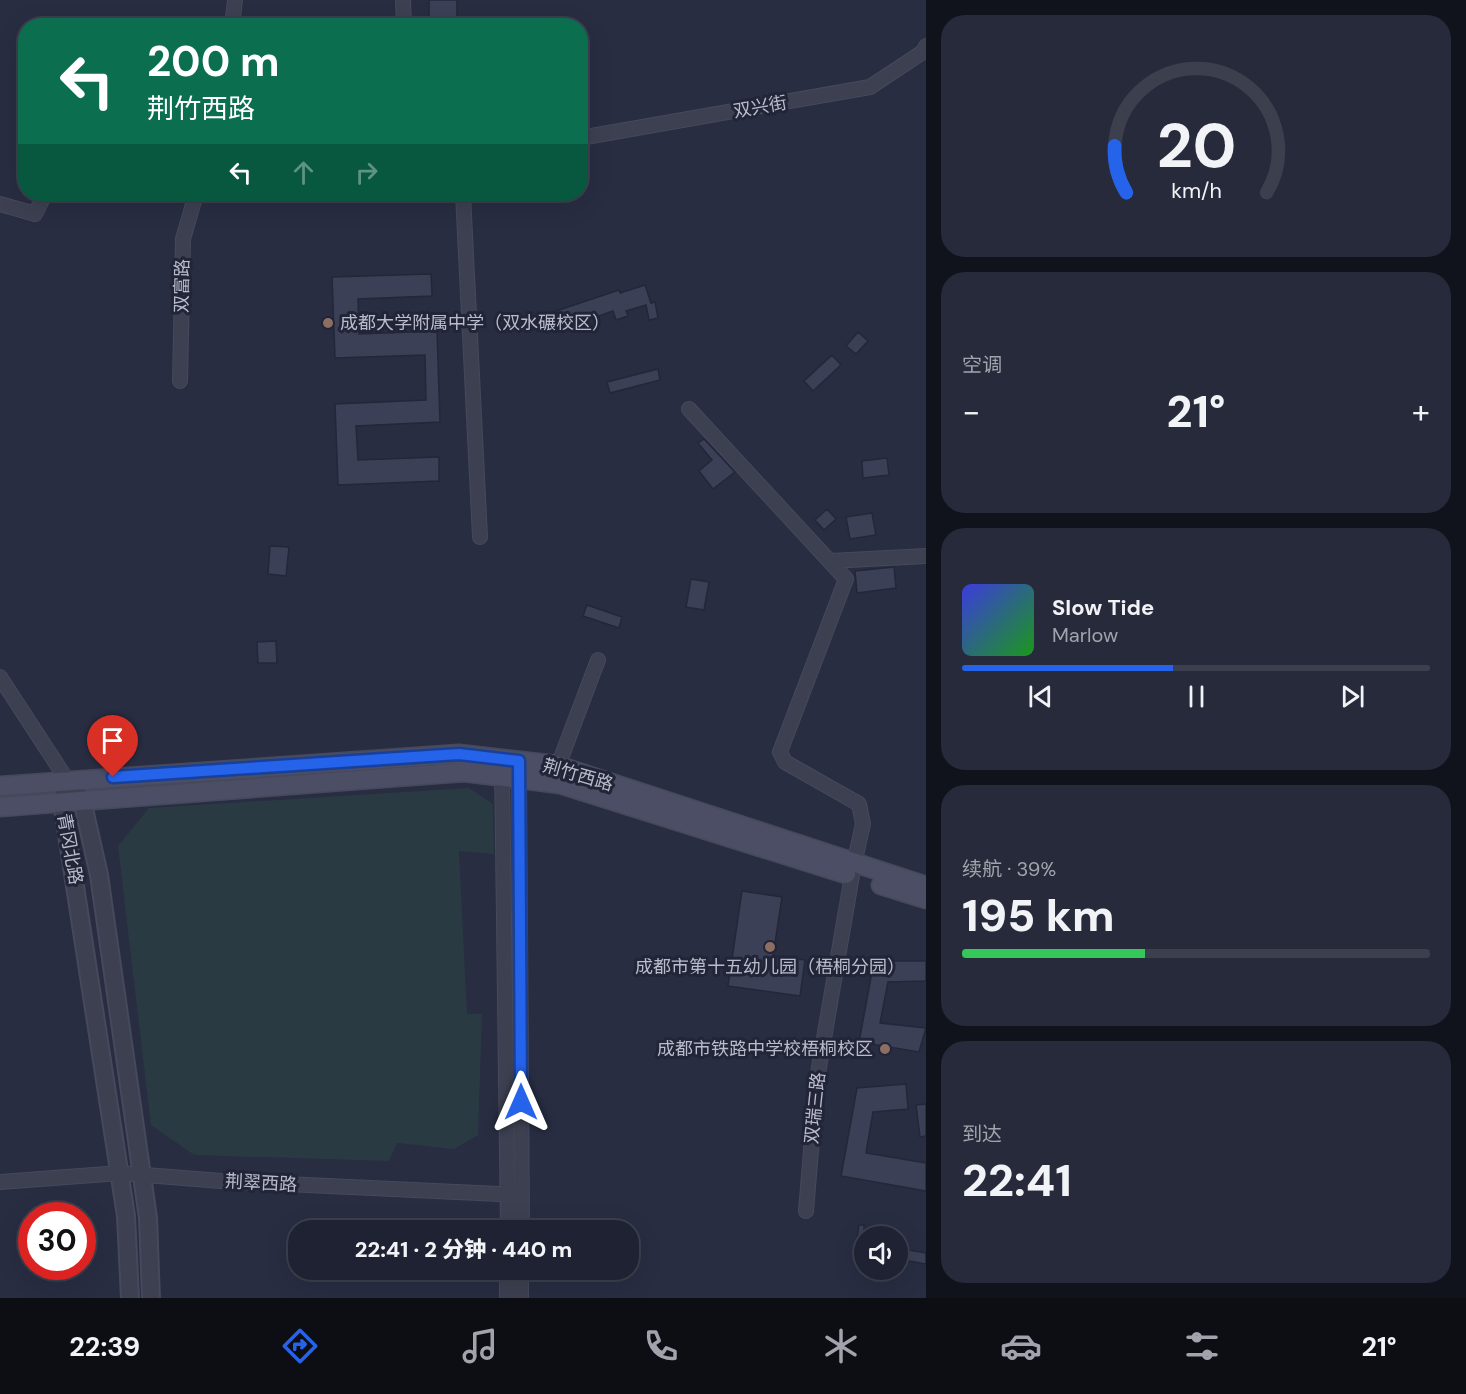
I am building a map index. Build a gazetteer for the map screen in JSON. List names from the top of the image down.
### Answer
{
  "streets": {
    "main road": ["荆竹西路"],
    "street": [
      "双兴街",
      "双富路",
      "青冈北路",
      "双瑞三路",
      "荆翠西路"
    ]
  },
  "crossings": [
    ["荆竹西路", "青冈北路"],
    ["荆竹西路", "双瑞三路"],
    ["青冈北路", "荆翠西路"]
  ],
  "places": ["成都大学附属中学（双水碾校区）", "成都市第十五幼儿园（梧桐分园）", "成都市铁路中学校梧桐校区"],
  "page": {
    "turn": ["200 m", "荆竹西路"],
    "tile": [
      "空调",
      ["续航 · 39%", "195 km"],
      ["到达", "22:41"]
    ],
    "heat": ["−", "21°", "+"],
    "song": ["Slow Tide", "Marlow"],
    "limit": "30",
    "trip": "22:41 · 2 分钟 · 440 m",
    "tabs": ["22:39", "21°"],
    "gauge": ["20", "km/h"]
  }
}
